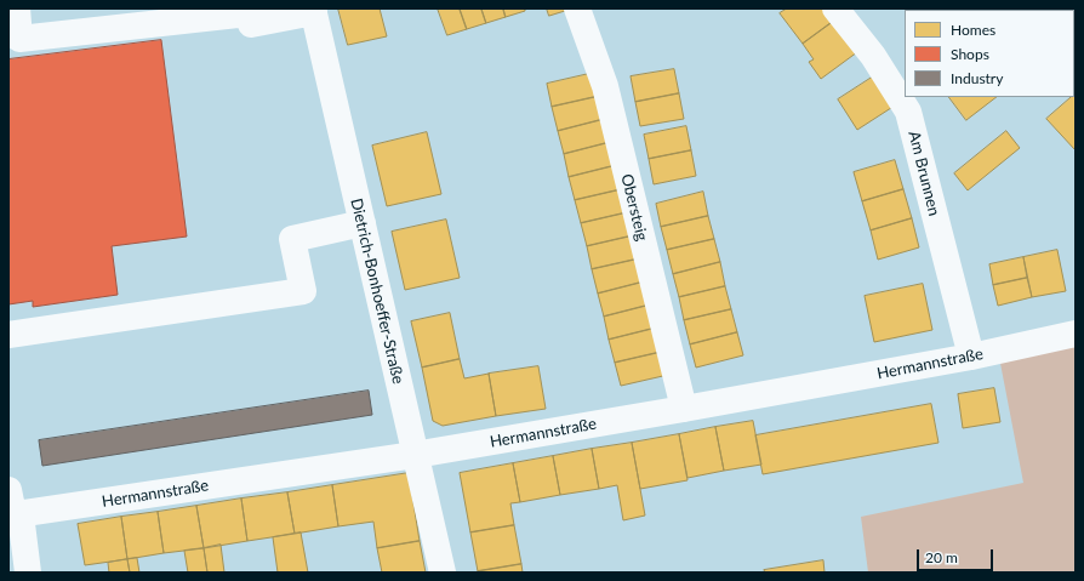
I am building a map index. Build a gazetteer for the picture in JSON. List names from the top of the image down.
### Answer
{
  "streets": {
    "street": [
      "Am Brunnen",
      "Obersteig",
      "Dietrich-Bonhoeffer-Straße",
      "Hermannstraße"
    ]
  },
  "crossings": [
    ["Am Brunnen", "Hermannstraße"],
    ["Obersteig", "Hermannstraße"],
    ["Dietrich-Bonhoeffer-Straße", "Hermannstraße"]
  ],
  "legend": ["Homes", "Shops", "Industry"],
  "scale_bar": "20 m"
}
